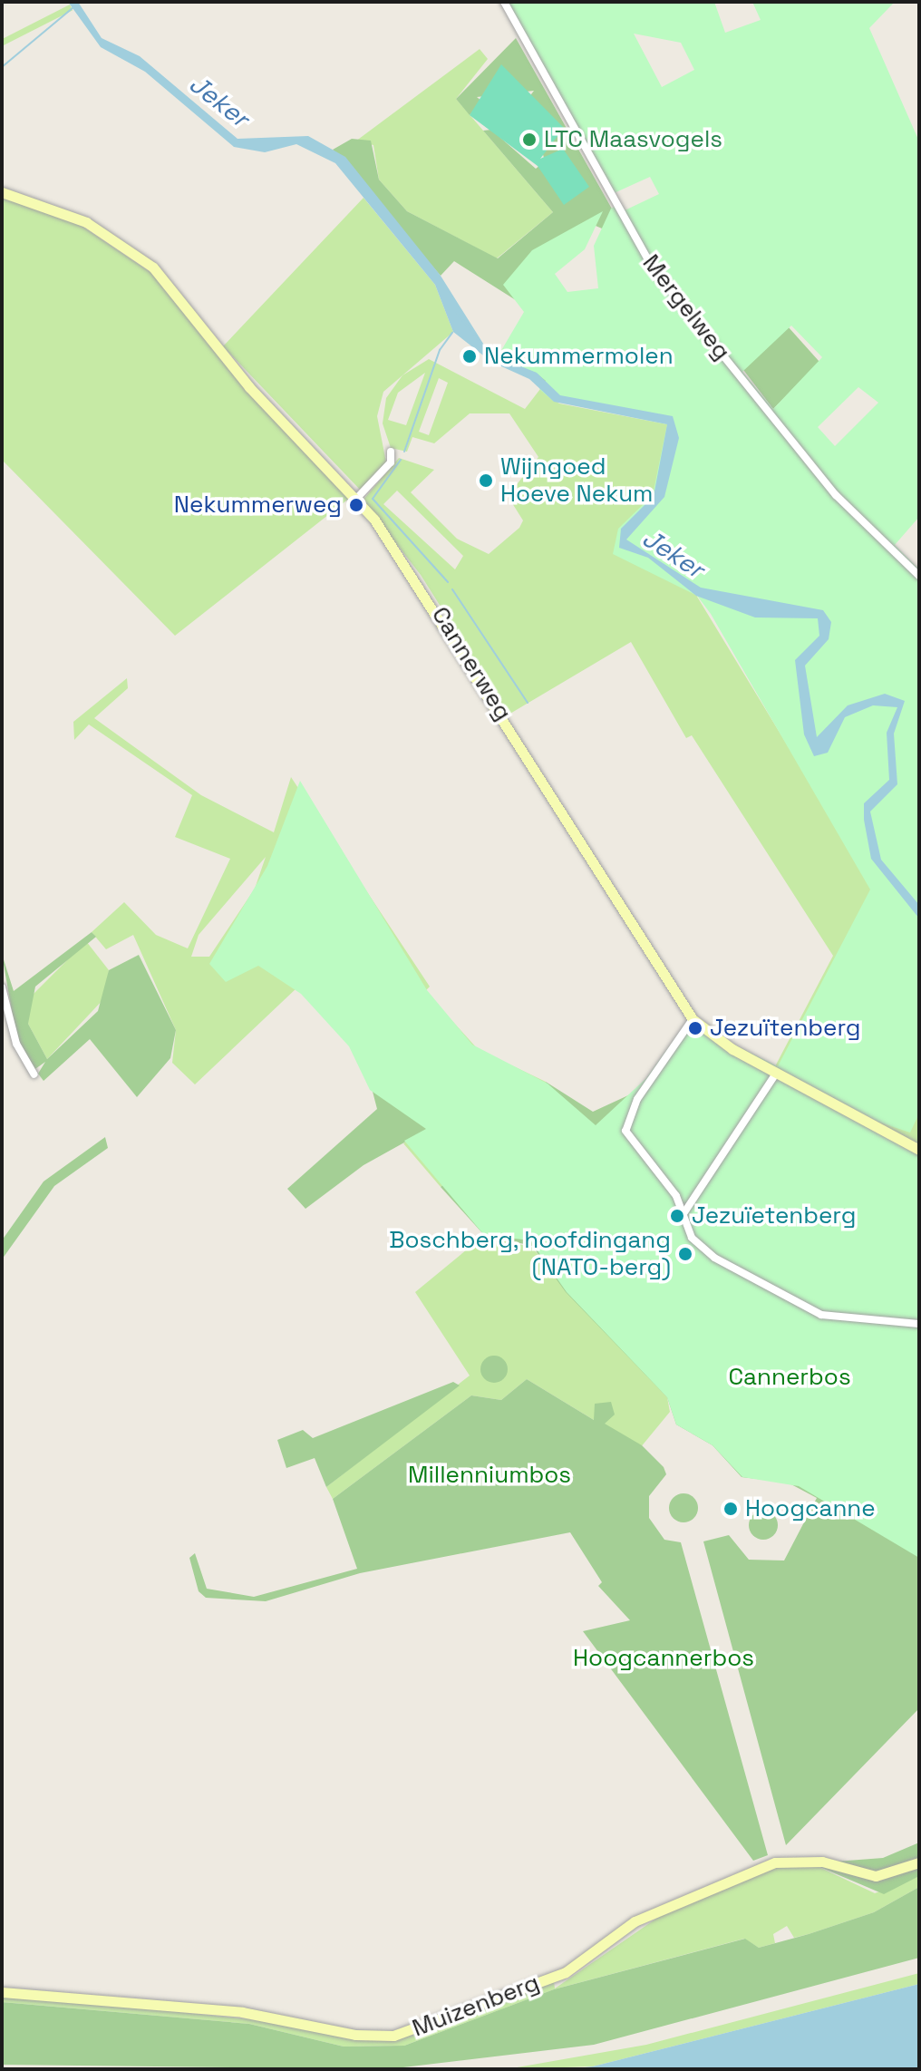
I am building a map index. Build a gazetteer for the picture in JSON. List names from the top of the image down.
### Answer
{
  "streets": {
    "main road": ["Cannerweg", "Muizenberg"],
    "street": ["Mergelweg"]
  },
  "water": ["Jeker"],
  "parks": ["Cannerbos", "Millenniumbos", "Hoogcannerbos"],
  "places": [
    "LTC Maasvogels",
    "Nekummermolen",
    "Wijngoed Hoeve Nekum",
    "Nekummerweg",
    "Jezuïtenberg",
    "Jezuïetenberg",
    "Boschberg, hoofdingang (NATO-berg)",
    "Hoogcanne"
  ]
}
